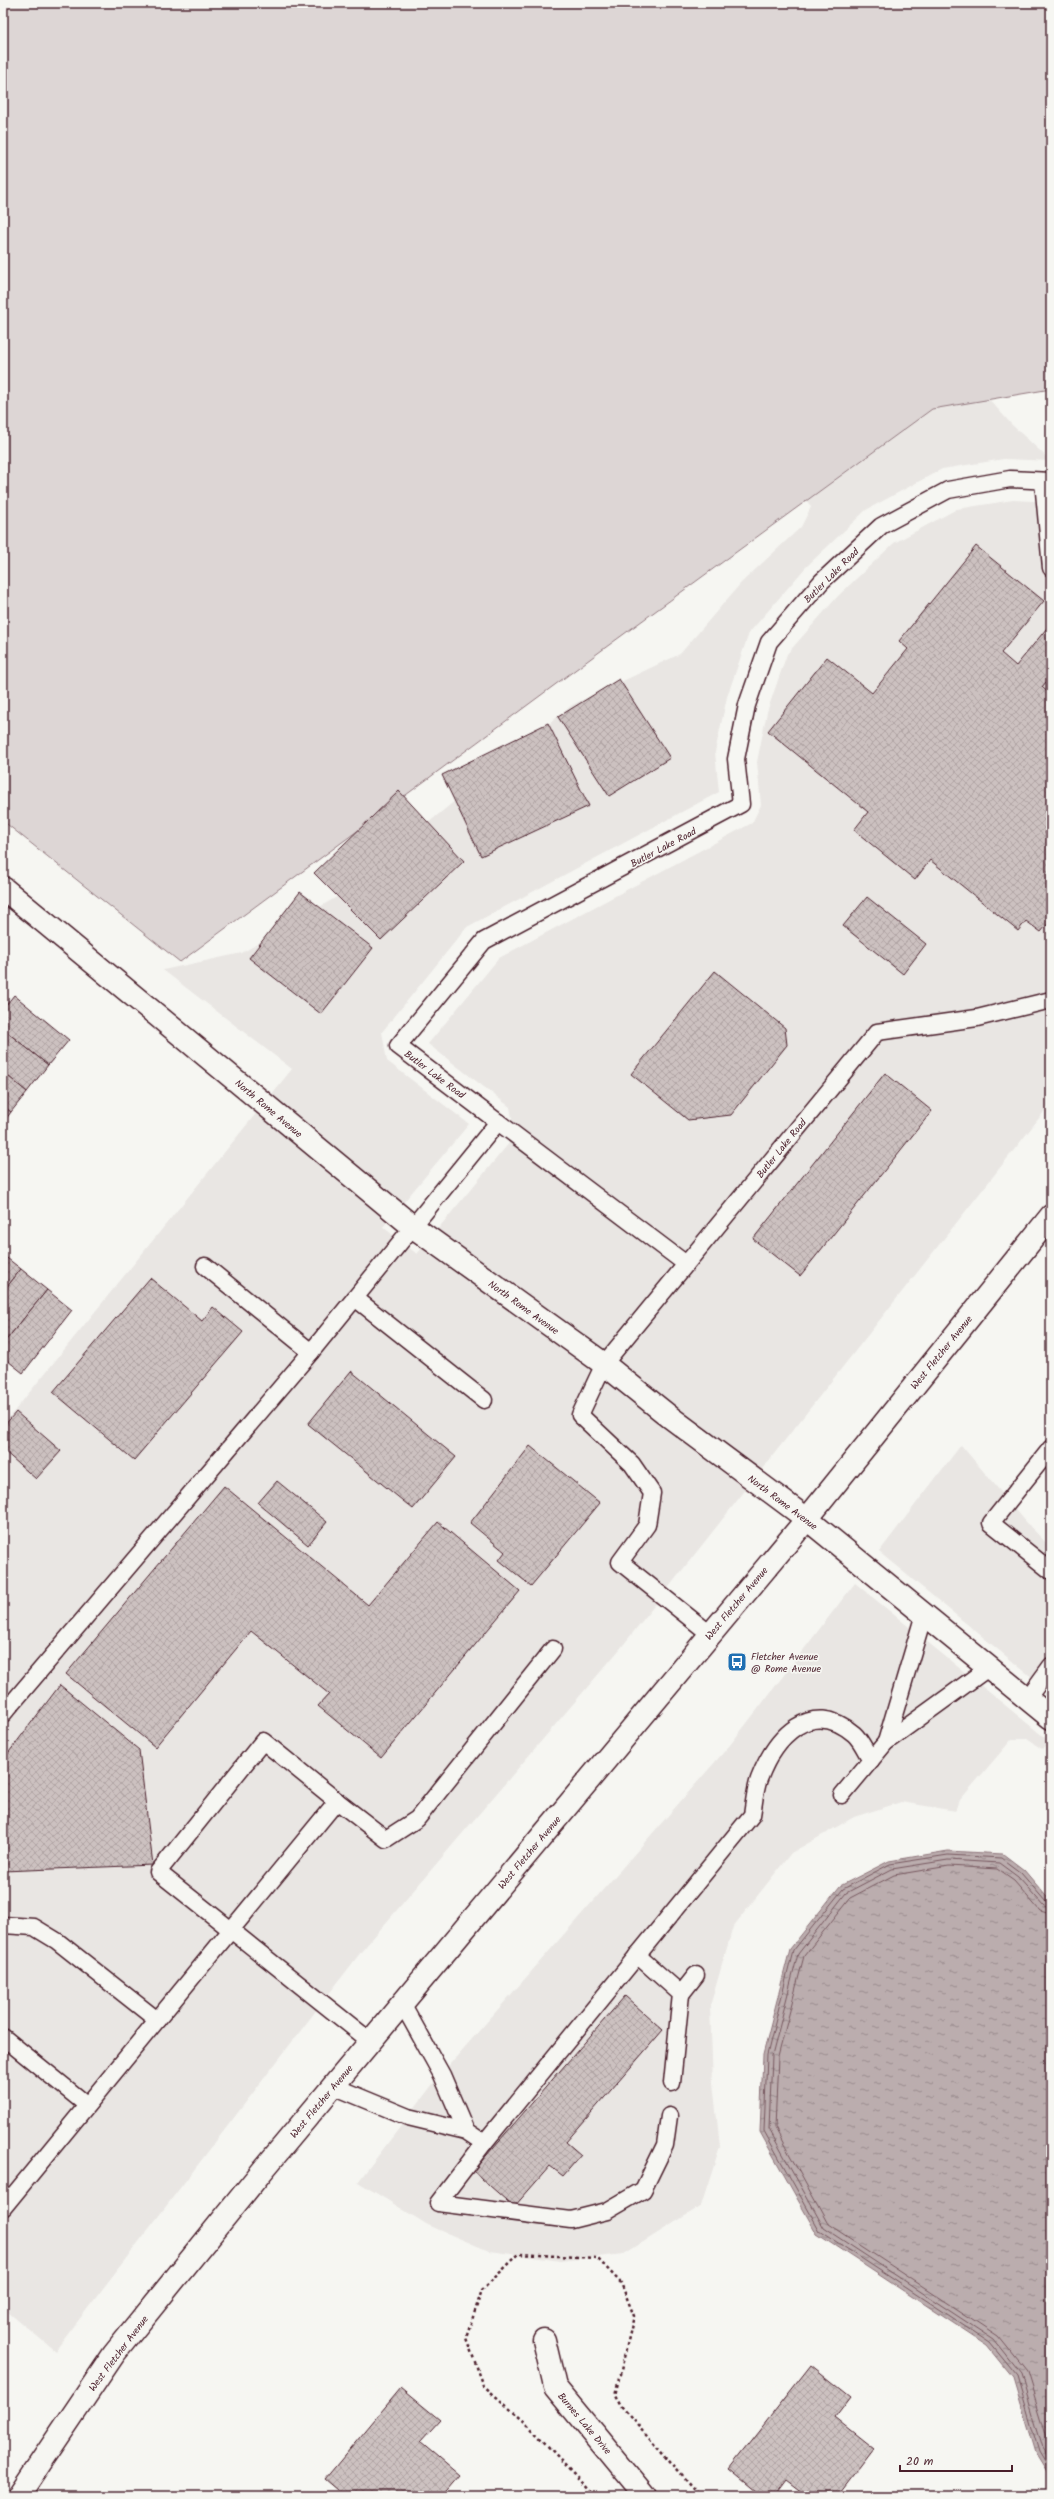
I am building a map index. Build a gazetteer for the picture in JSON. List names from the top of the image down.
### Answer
{
  "streets": {
    "main road": ["North Rome Avenue", "West Fletcher Avenue", "Burnes Lake Drive"],
    "lane": ["Butler Lake Road"]
  },
  "crossings": [
    ["Butler Lake Road", "North Rome Avenue"],
    ["Butler Lake Road", "West Fletcher Avenue"],
    ["North Rome Avenue", "West Fletcher Avenue"]
  ],
  "places": {
    "bus stop": ["Fletcher Avenue @ Rome Avenue"]
  },
  "scale_bar": "20 m"
}
